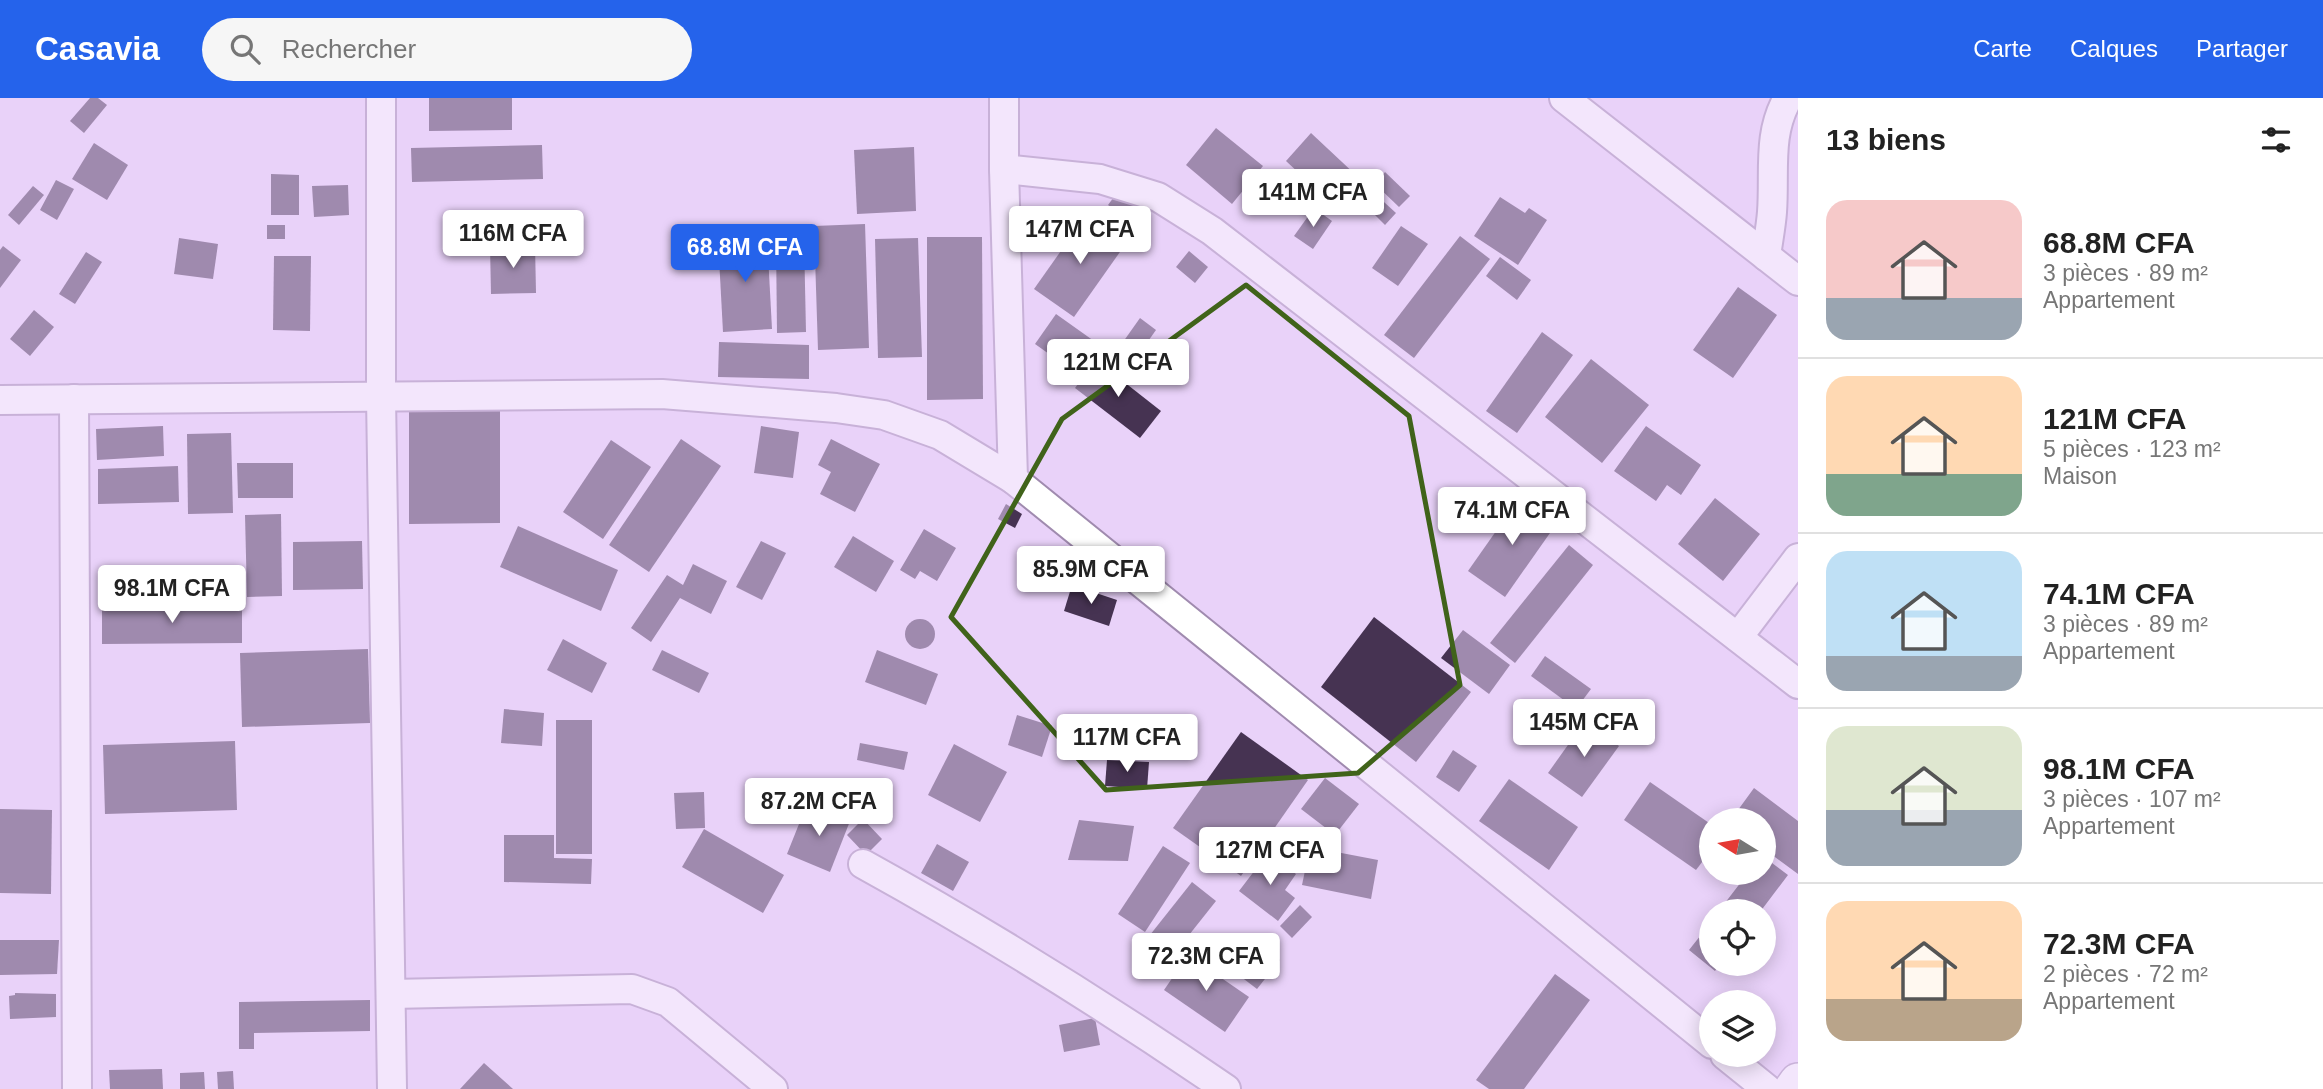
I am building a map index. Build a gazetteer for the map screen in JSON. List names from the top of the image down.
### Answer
{
  "north": "left",
  "page": {
    "header": "Casavia",
    "search": "Rechercher",
    "nav": ["Carte", "Calques", "Partager"],
    "heading": "13 biens",
    "price": [
      "141M CFA",
      "147M CFA",
      "116M CFA",
      "68.8M CFA",
      "121M CFA",
      "74.1M CFA",
      "85.9M CFA",
      "98.1M CFA",
      "145M CFA",
      "117M CFA",
      "87.2M CFA",
      "127M CFA",
      "72.3M CFA"
    ],
    "list": [
      {
        "name": "68.8M CFA",
        "note": "3 pièces · 89 m² · Appartement"
      },
      {
        "name": "121M CFA",
        "note": "5 pièces · 123 m² · Maison"
      },
      {
        "name": "74.1M CFA",
        "note": "3 pièces · 89 m² · Appartement"
      },
      {
        "name": "98.1M CFA",
        "note": "3 pièces · 107 m² · Appartement"
      },
      {
        "name": "72.3M CFA",
        "note": "2 pièces · 72 m² · Appartement"
      }
    ]
  }
}
